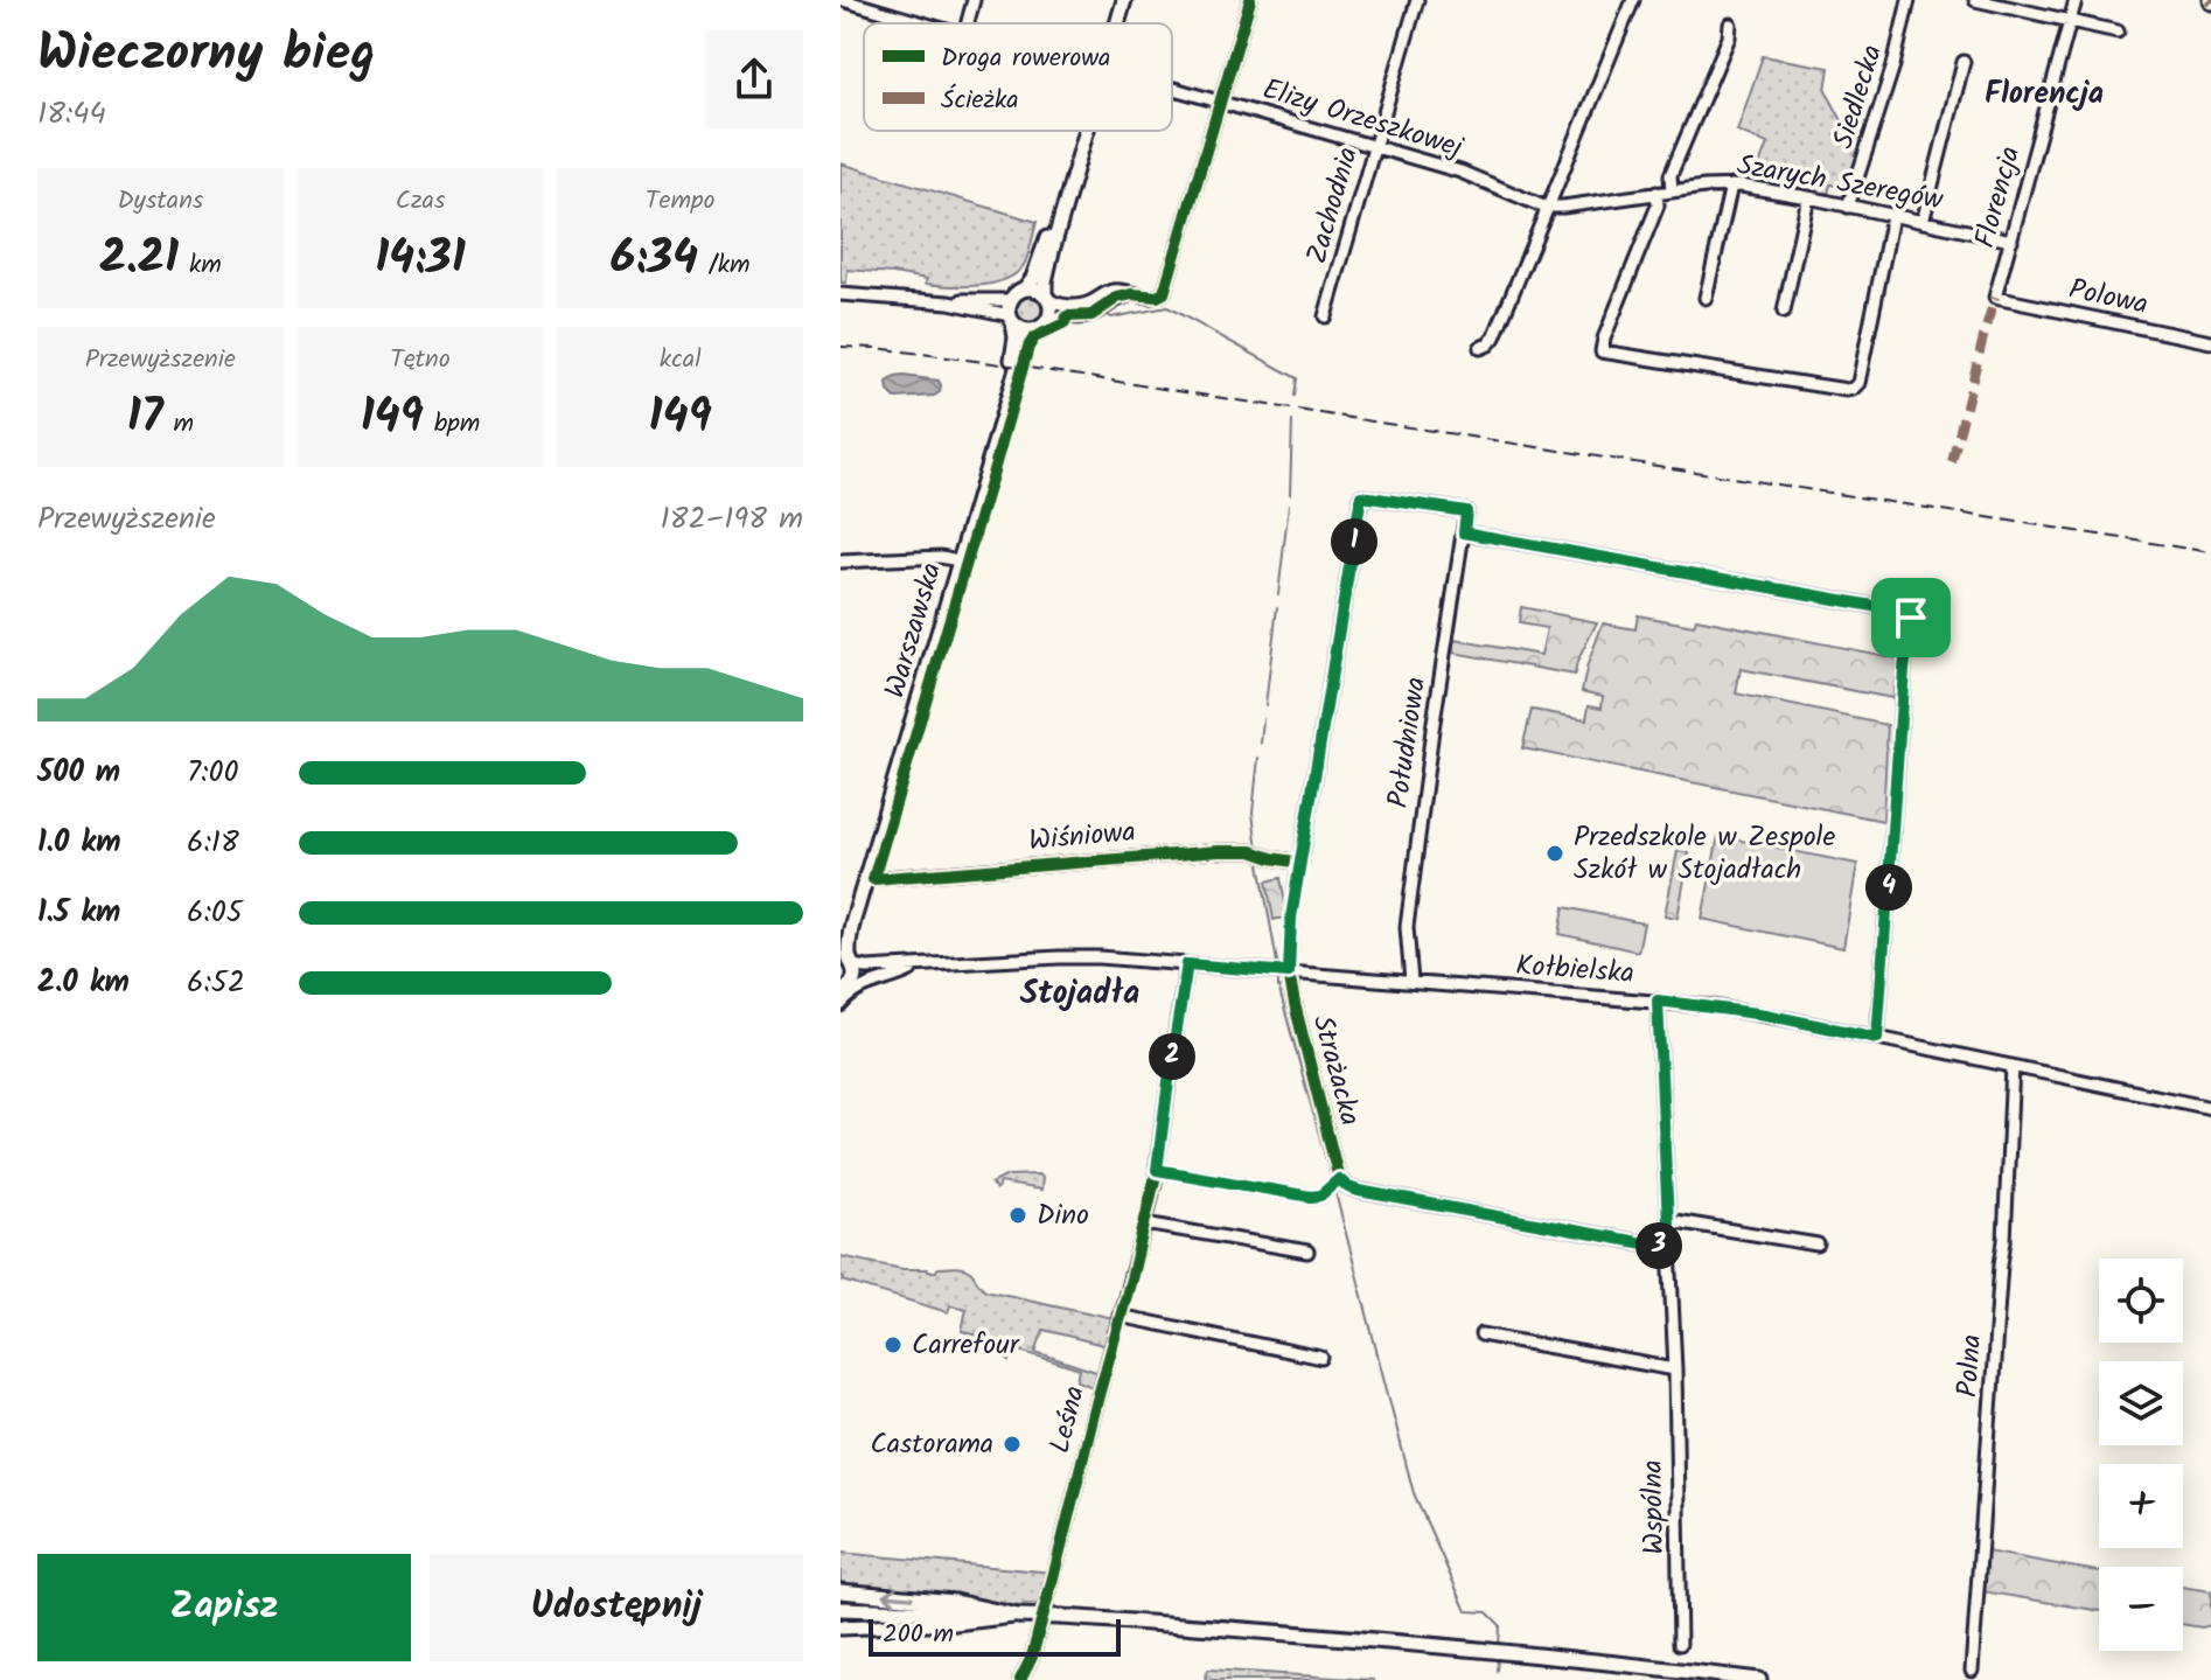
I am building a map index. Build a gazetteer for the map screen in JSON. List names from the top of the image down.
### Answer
{
  "streets": {
    "main road": ["Warszawska"],
    "street": [
      "Siedlecka",
      "Elizy Orzeszkowej",
      "Szarych Szeregów",
      "Florencja",
      "Zachodnia",
      "Polowa",
      "Południowa",
      "Wiśniowa",
      "Kołbielska",
      "Strażacka",
      "Polna",
      "Leśna",
      "Wspólna"
    ]
  },
  "crossings": [
    ["Siedlecka", "Szarych Szeregów"],
    ["Elizy Orzeszkowej", "Szarych Szeregów"],
    ["Elizy Orzeszkowej", "Zachodnia"],
    ["Szarych Szeregów", "Florencja"],
    ["Florencja", "Polowa"],
    ["Warszawska", "Wiśniowa"],
    ["Warszawska", "Kołbielska"],
    ["Południowa", "Kołbielska"],
    ["Południowa", "Strażacka"],
    ["Wiśniowa", "Strażacka"],
    ["Kołbielska", "Strażacka"],
    ["Kołbielska", "Polna"],
    ["Kołbielska", "Leśna"],
    ["Kołbielska", "Wspólna"]
  ],
  "districts": ["Florencja", "Stojadła"],
  "places": [
    "Przedszkole w Zespole Szkół w Stojadłach",
    "Dino",
    "Carrefour",
    "Castorama"
  ],
  "legend": ["Droga rowerowa", "Ścieżka"],
  "scale_bar": "200 m",
  "page": {
    "heading": ["Wieczorny bieg", "18:44"],
    "stats": [
      ["Dystans", "2.21 km"],
      ["Czas", "14:31"],
      ["Tempo", "6:34 /km"],
      ["Przewyższenie", "17 m"],
      ["Tętno", "149 bpm"],
      ["kcal", "149"]
    ],
    "chart": ["Przewyższenie", "182–198 m"],
    "pins": [
      "1",
      "4",
      "2",
      "3"
    ],
    "list": [
      {
        "name": "500 m",
        "note": "7:00"
      },
      {
        "name": "1.0 km",
        "note": "6:18"
      },
      {
        "name": "1.5 km",
        "note": "6:05"
      },
      {
        "name": "2.0 km",
        "note": "6:52"
      }
    ],
    "map_buttons": ["+", "−"],
    "buttons": ["Zapisz", "Udostępnij"],
    "scale": "200 m"
  }
}
